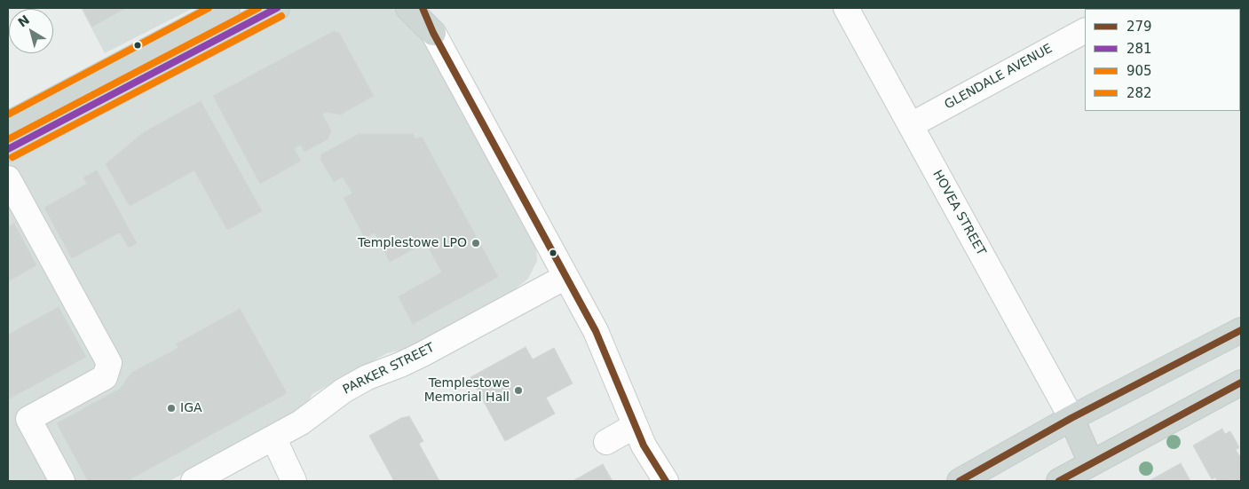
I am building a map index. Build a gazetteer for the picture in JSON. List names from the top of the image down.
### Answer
{
  "streets": {
    "street": ["GLENDALE AVENUE", "HOVEA STREET", "PARKER STREET"]
  },
  "crossings": [
    ["GLENDALE AVENUE", "HOVEA STREET"]
  ],
  "places": ["Templestowe LPO", "Templestowe Memorial Hall", "IGA"],
  "lines": [
    "transit line 279",
    "transit line 281",
    "transit line 282",
    "transit line 905"
  ],
  "legend": [
    "279",
    "281",
    "905",
    "282"
  ],
  "north": "top left"
}
